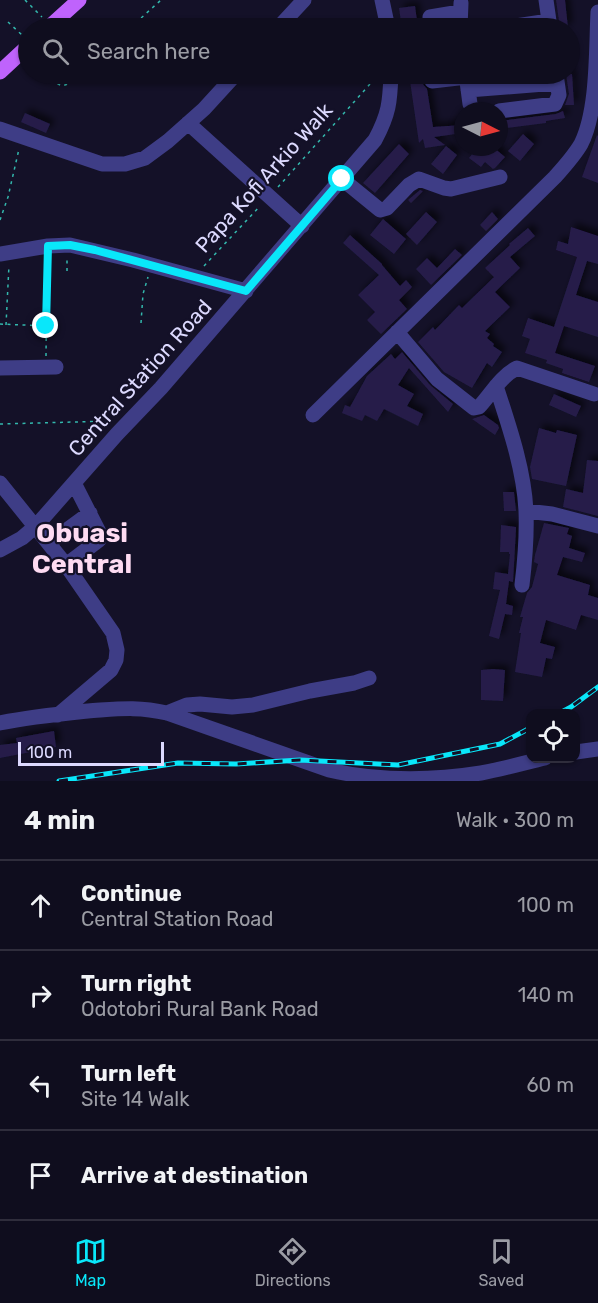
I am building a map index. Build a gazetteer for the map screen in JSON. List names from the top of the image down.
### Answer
{
  "streets": {
    "street": ["Central Station Road"],
    "path": ["Papa Kofi Arkio Walk"]
  },
  "districts": ["Obuasi Central"],
  "scale_bar": "100 m",
  "north": "right",
  "page": {
    "search": "Search here",
    "scale": "100 m",
    "heading": ["4 min", "Walk · 300 m"],
    "list": [
      ["Continue", "Central Station Road", "100 m"],
      ["Turn right", "Odotobri Rural Bank Road", "140 m"],
      ["Turn left", "Site 14 Walk", "60 m"],
      "Arrive at destination"
    ],
    "nav": ["Map", "Directions", "Saved"]
  }
}
